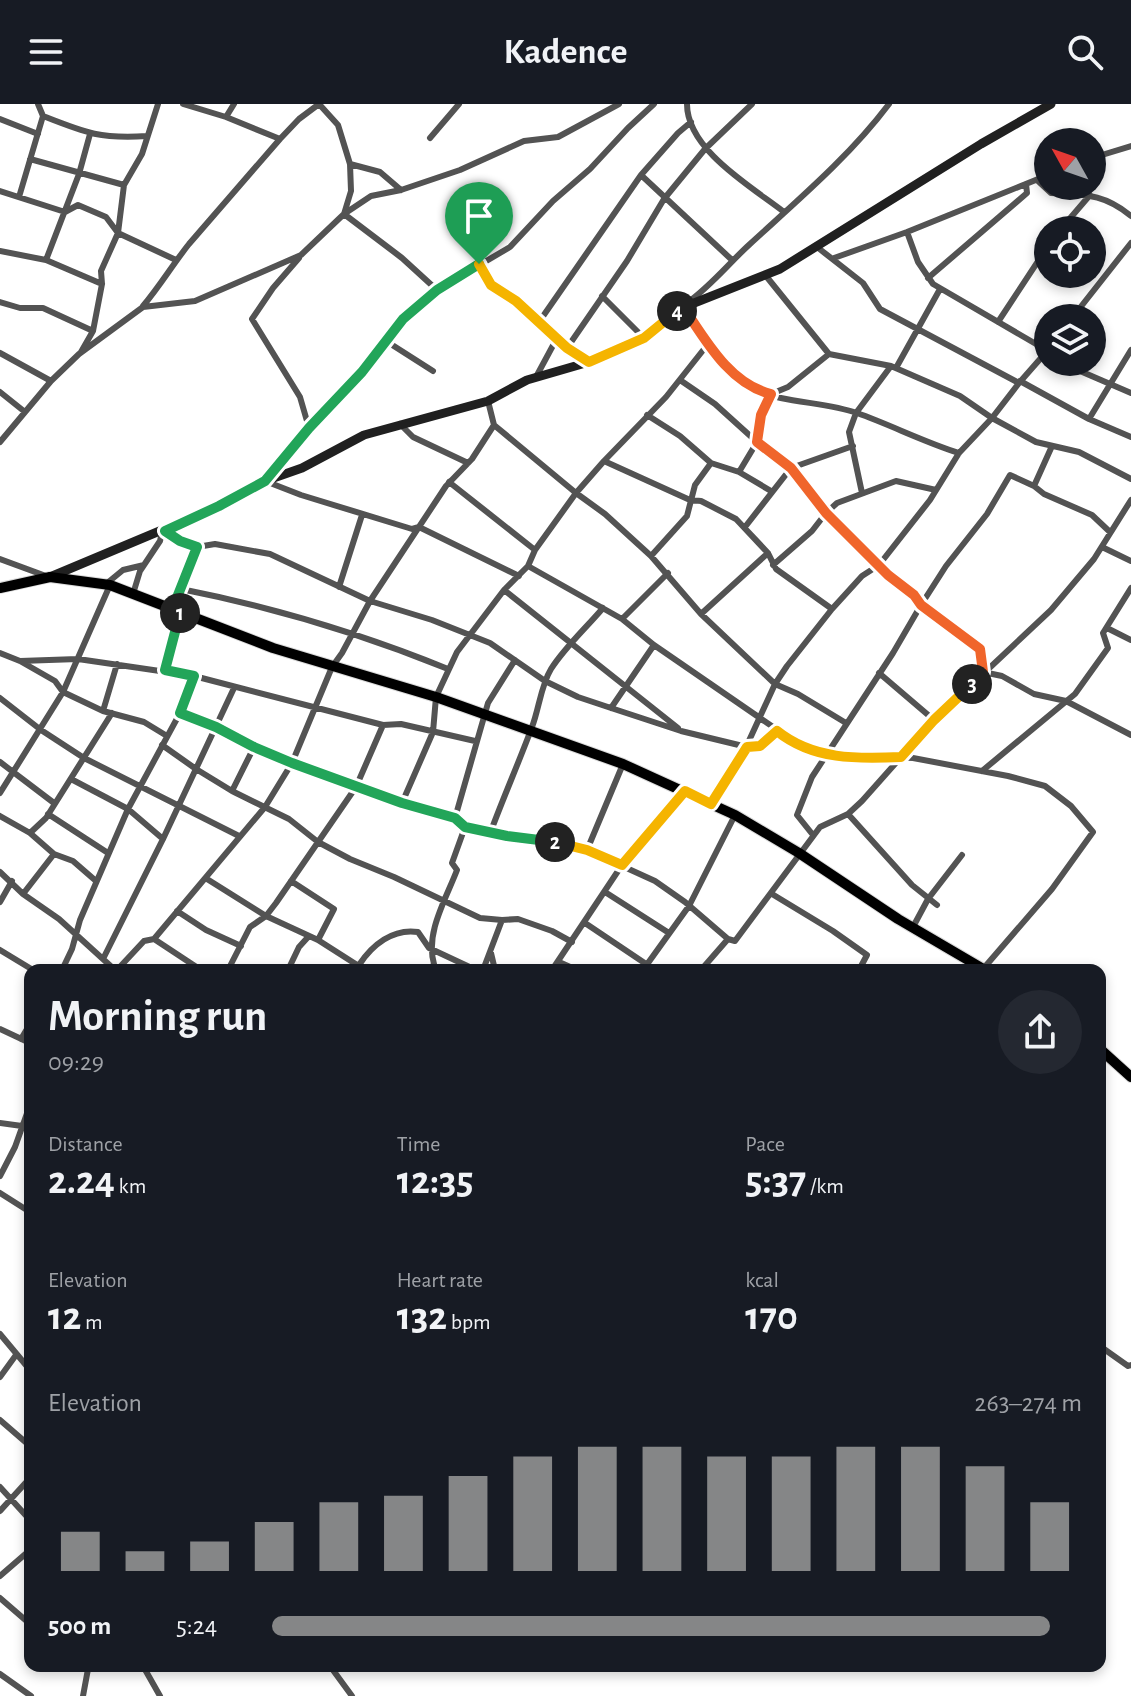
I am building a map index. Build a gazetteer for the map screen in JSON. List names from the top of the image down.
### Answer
{
  "north": "top left",
  "page": {
    "header": "Kadence",
    "pins": [
      "4",
      "1",
      "3",
      "2"
    ],
    "heading": ["Morning run", "09:29"],
    "stats": [
      ["Distance", "2.24 km"],
      ["Time", "12:35"],
      ["Pace", "5:37 /km"],
      ["Elevation", "12 m"],
      ["Heart rate", "132 bpm"],
      ["kcal", "170"]
    ],
    "chart": ["Elevation", "263–274 m"],
    "list": [
      {
        "name": "500 m",
        "note": "5:24"
      }
    ]
  }
}
